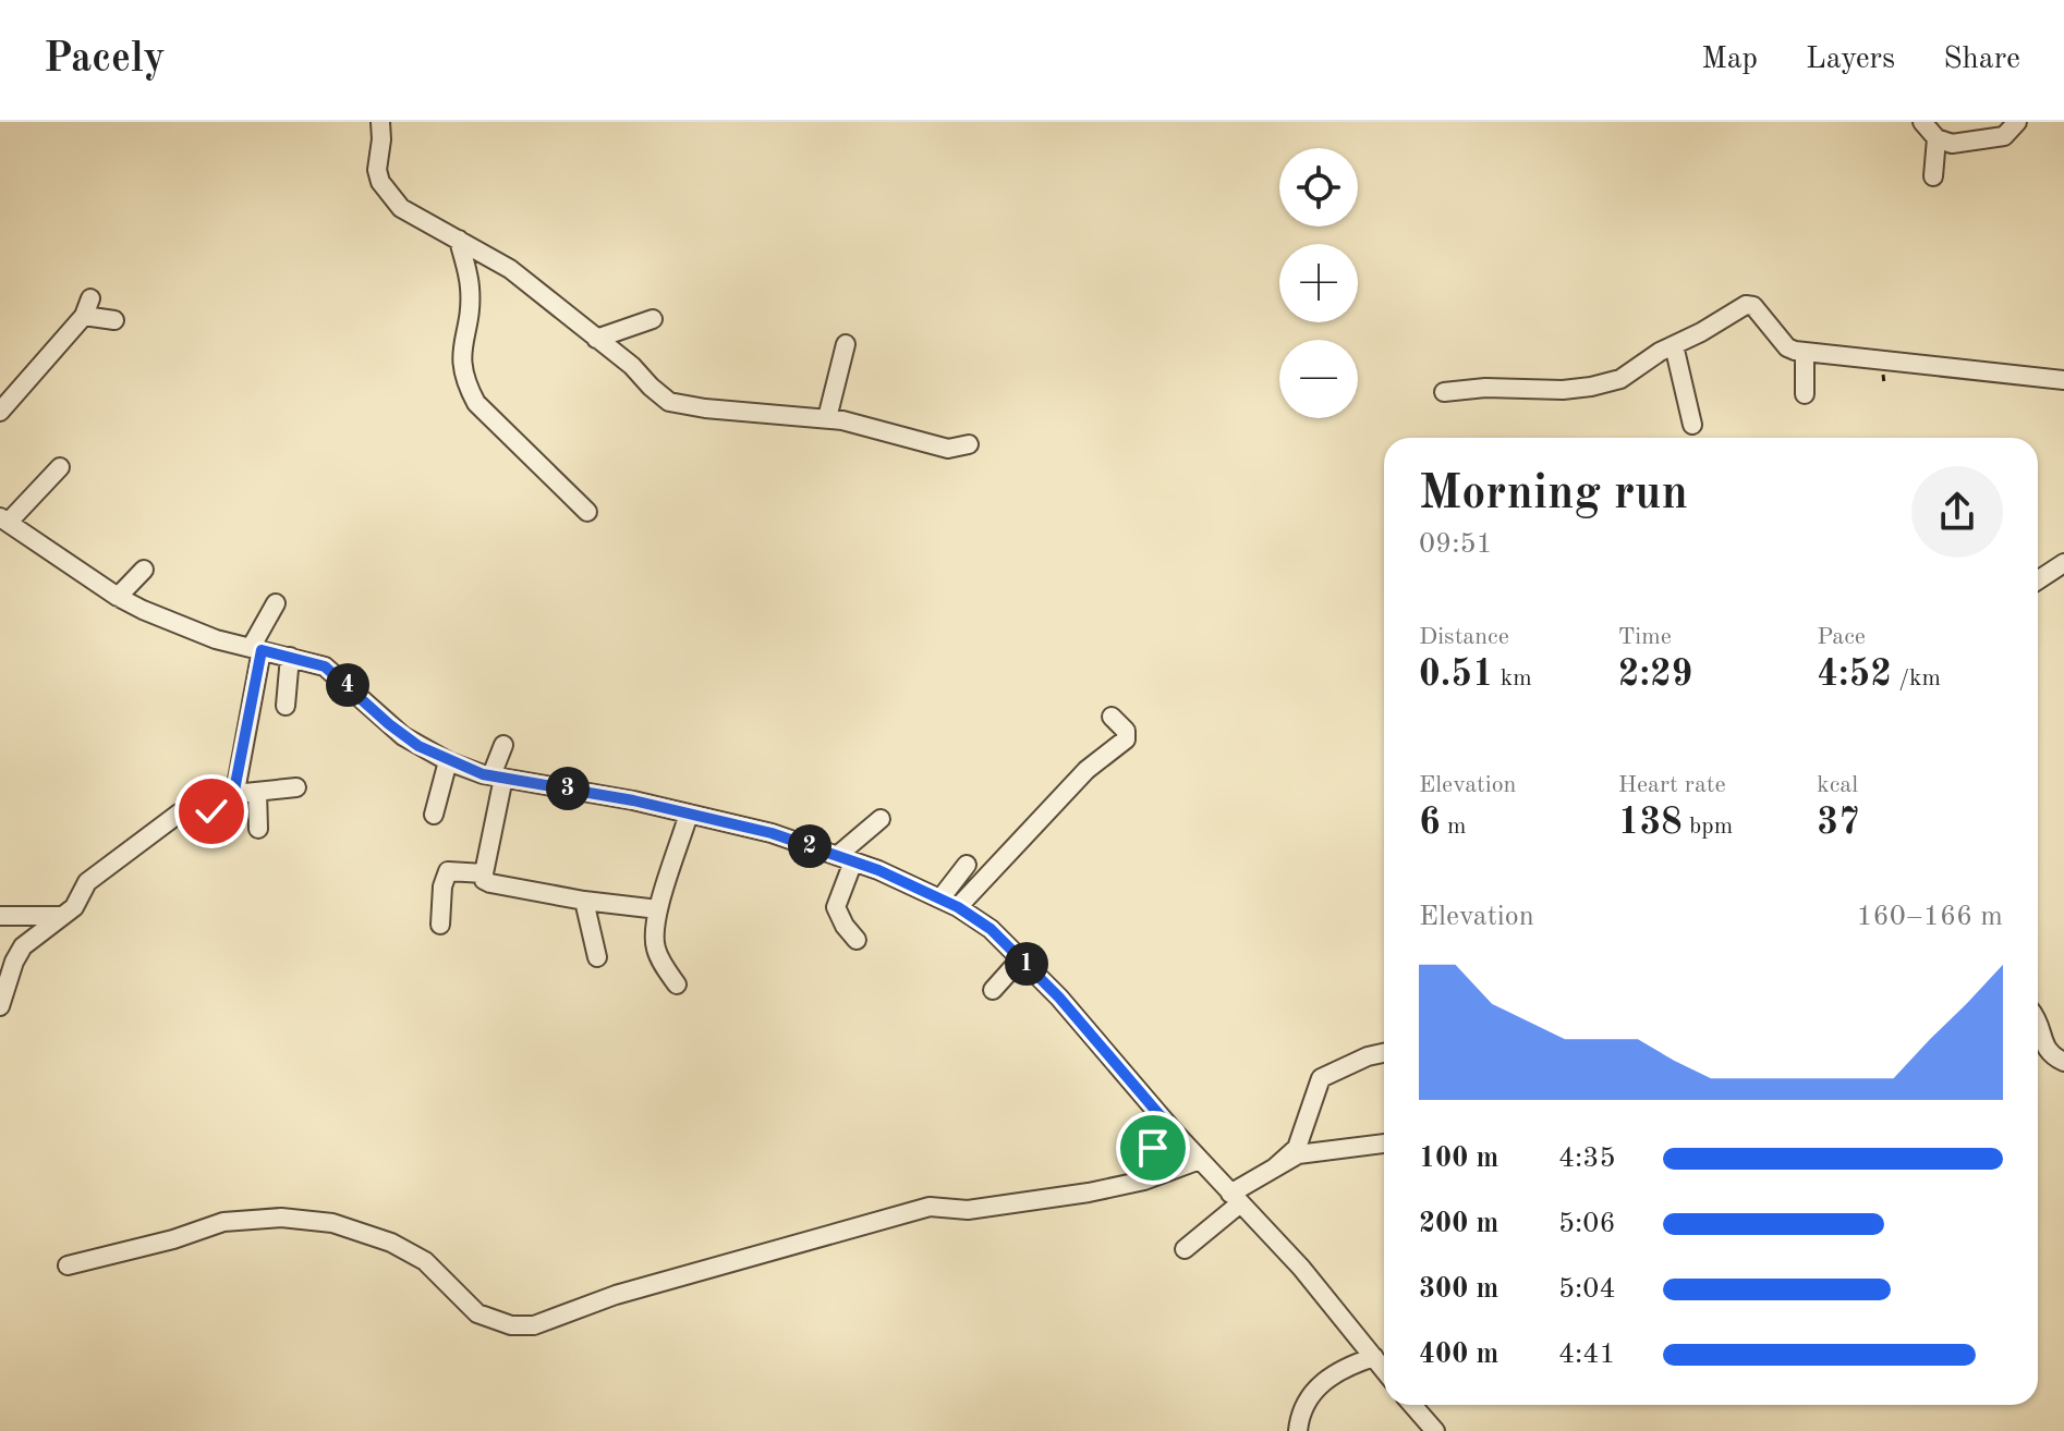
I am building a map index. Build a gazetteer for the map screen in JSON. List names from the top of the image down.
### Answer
{
  "page": {
    "header": "Pacely",
    "nav": ["Map", "Layers", "Share"],
    "map_buttons": ["+", "−"],
    "heading": ["Morning run", "09:51"],
    "stats": [
      ["Distance", "0.51 km"],
      ["Time", "2:29"],
      ["Pace", "4:52 /km"],
      ["Elevation", "6 m"],
      ["Heart rate", "138 bpm"],
      ["kcal", "37"]
    ],
    "pins": [
      "4",
      "3",
      "2",
      "1"
    ],
    "chart": ["Elevation", "160–166 m"],
    "list": [
      {
        "name": "100 m",
        "note": "4:35"
      },
      {
        "name": "200 m",
        "note": "5:06"
      },
      {
        "name": "300 m",
        "note": "5:04"
      },
      {
        "name": "400 m",
        "note": "4:41"
      }
    ]
  }
}
